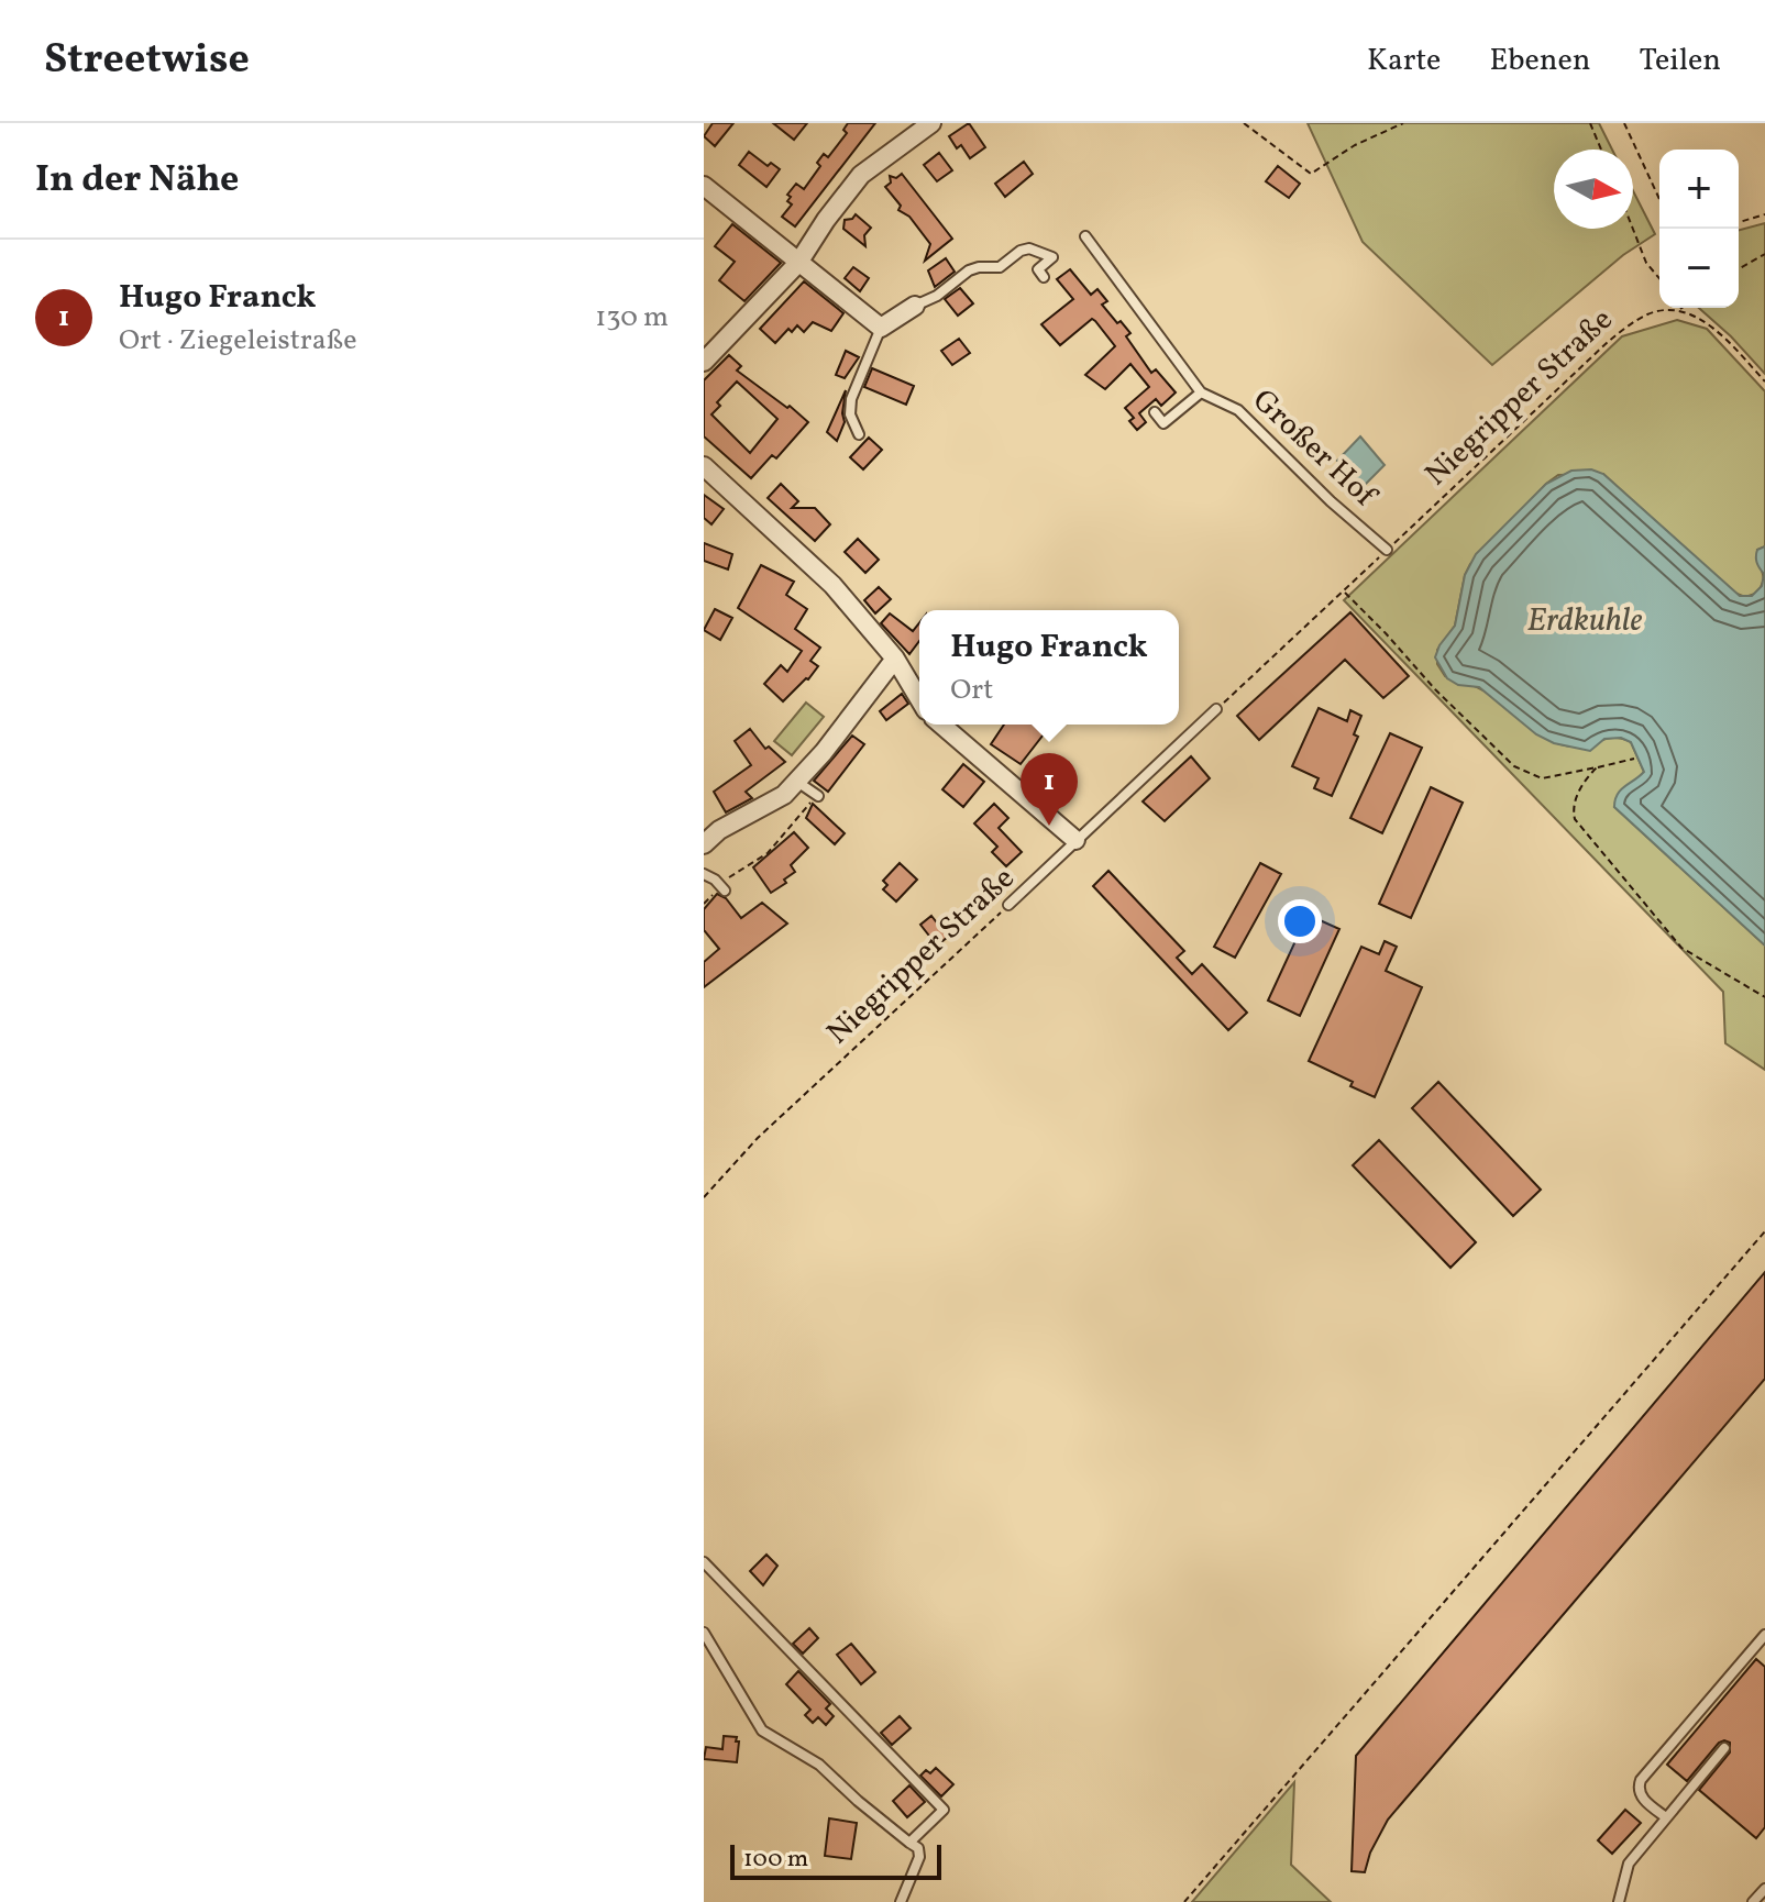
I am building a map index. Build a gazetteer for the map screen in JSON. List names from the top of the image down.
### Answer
{
  "streets": {
    "lane": ["Niegripper Straße", "Großer Hof"]
  },
  "crossings": [
    ["Niegripper Straße", "Großer Hof"]
  ],
  "water": ["Erdkuhle"],
  "scale_bar": "100 m",
  "north": "right",
  "page": {
    "header": "Streetwise",
    "nav": ["Karte", "Ebenen", "Teilen"],
    "heading": "In der Nähe",
    "map_buttons": ["+", "−"],
    "list": [
      {
        "mark": "1",
        "name": "Hugo Franck",
        "note": "Ort · Ziegeleistraße",
        "value": "130 m"
      }
    ],
    "popup": ["Hugo Franck", "Ort"],
    "pins": "1",
    "scale": "100 m"
  }
}
